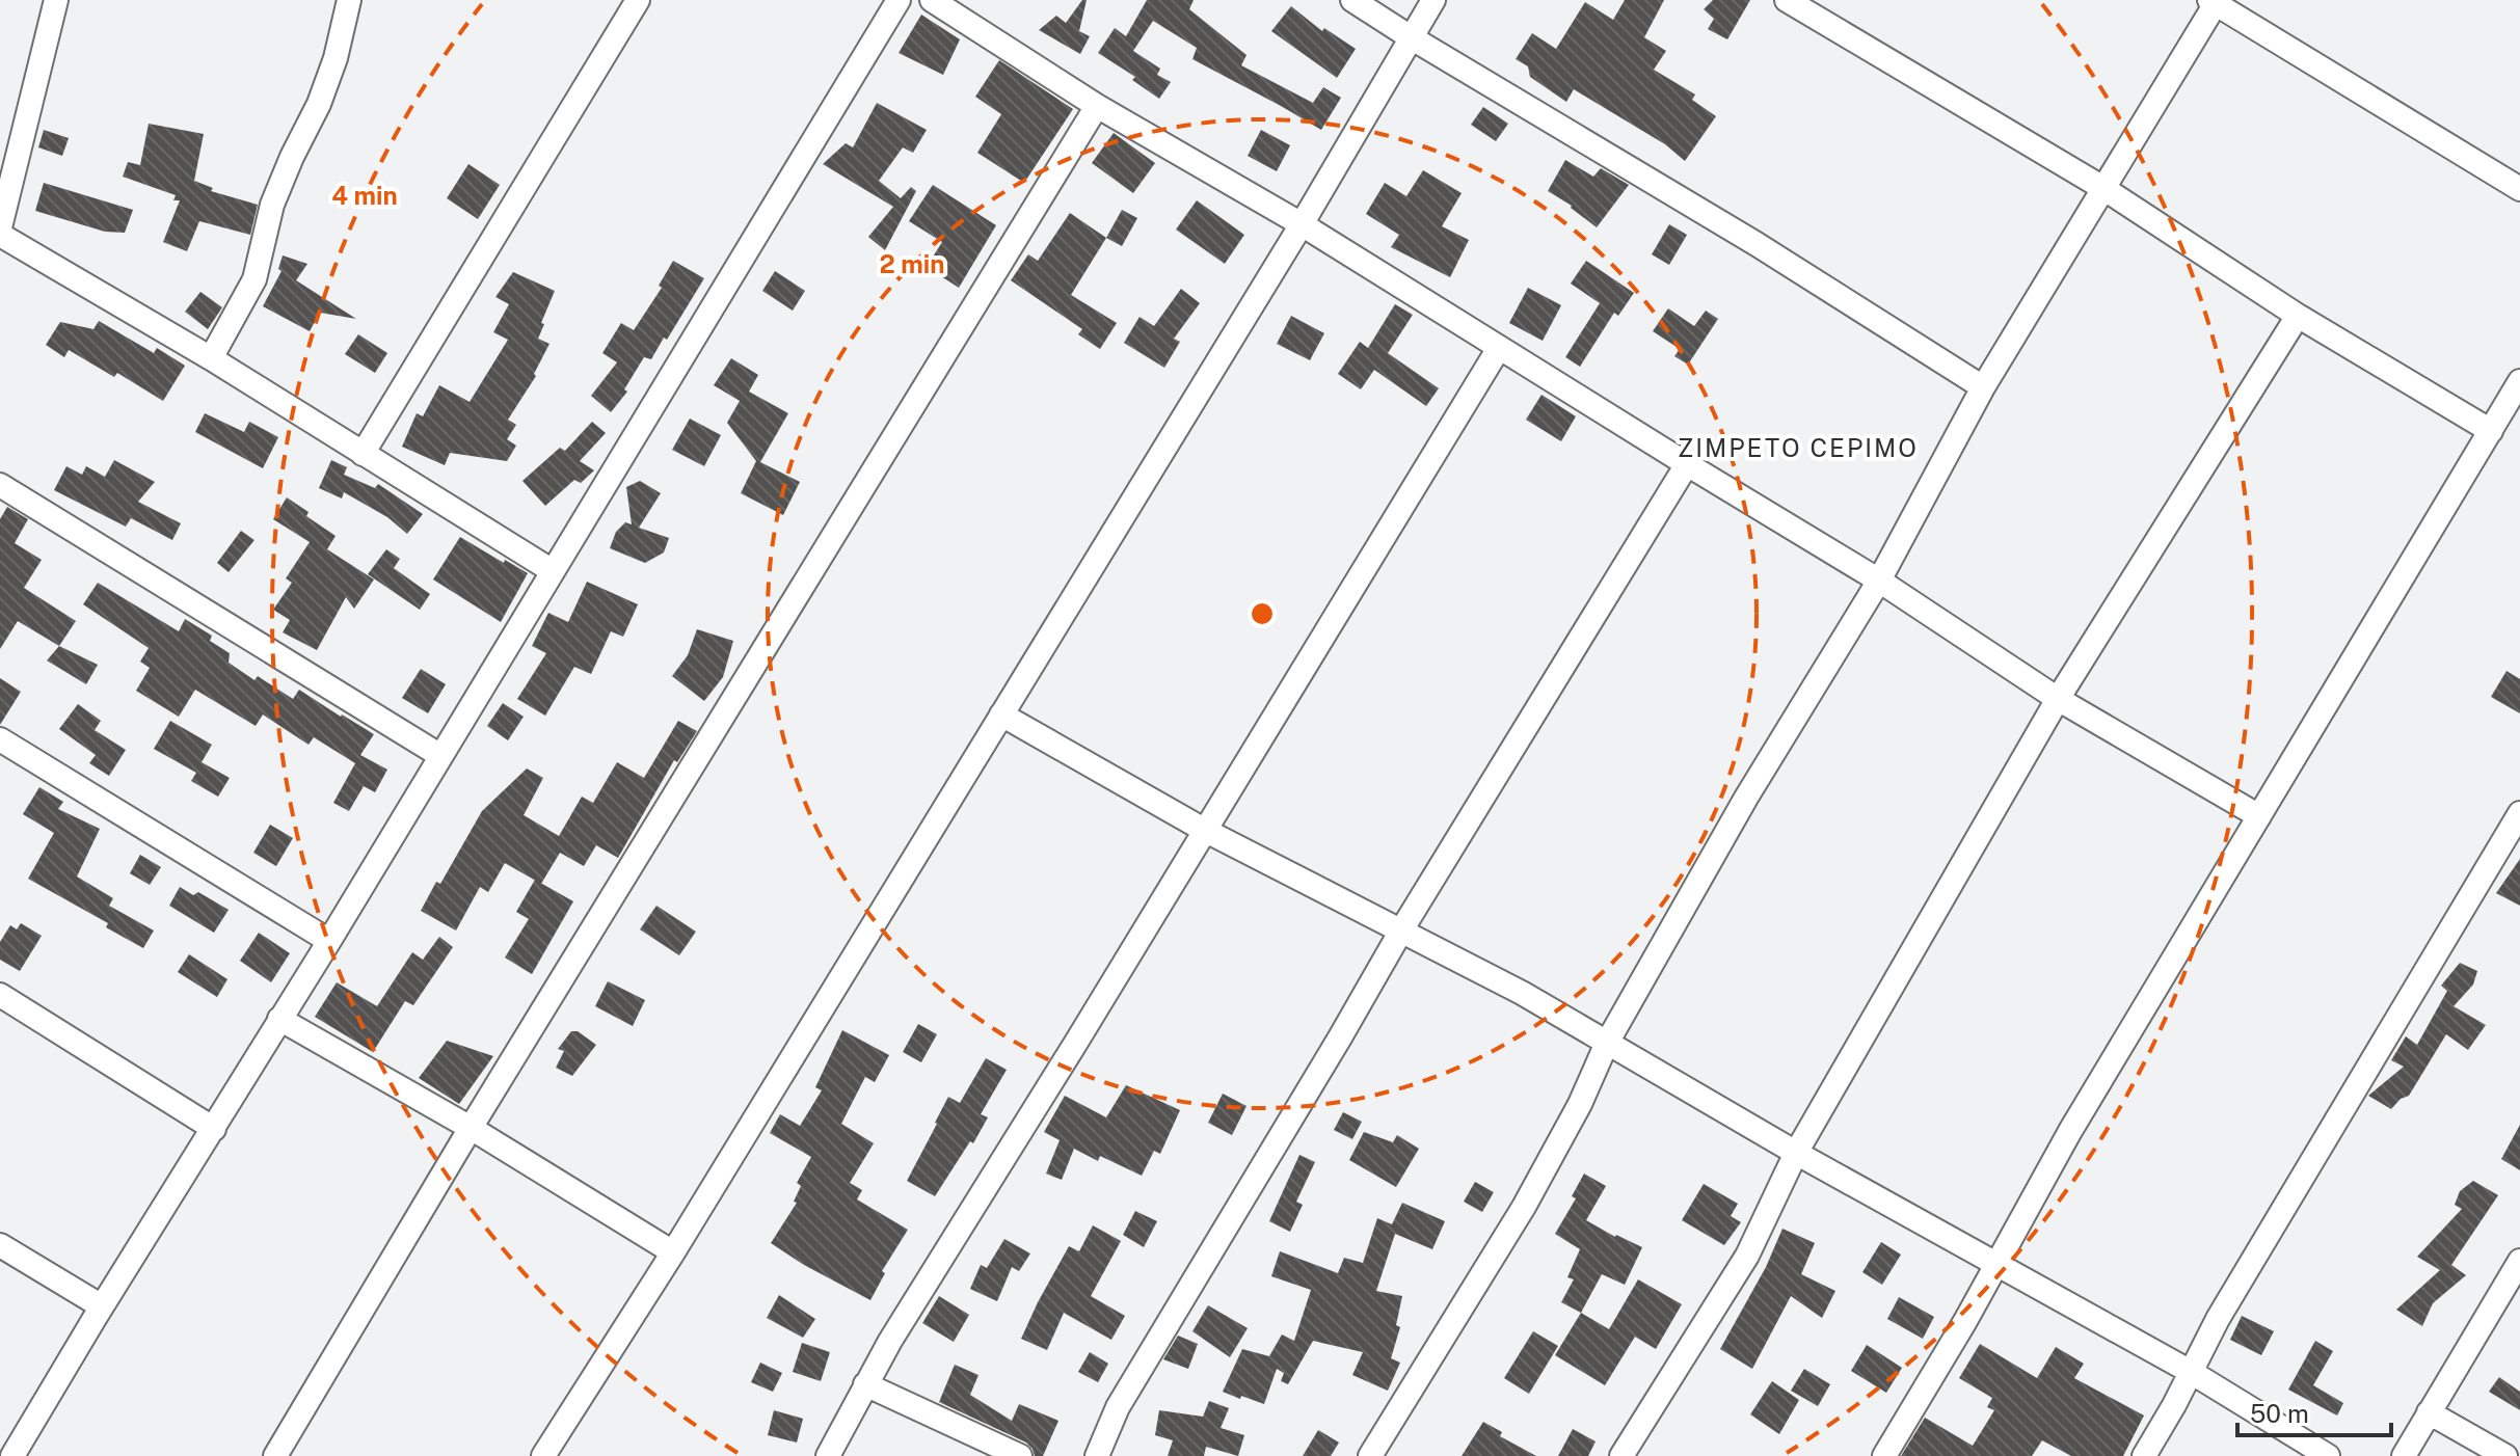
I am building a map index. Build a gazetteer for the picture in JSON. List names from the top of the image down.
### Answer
{
  "districts": ["ZIMPETO CEPIMO"],
  "scale_bar": "50 m",
  "rings": ["4 min", "2 min"]
}
